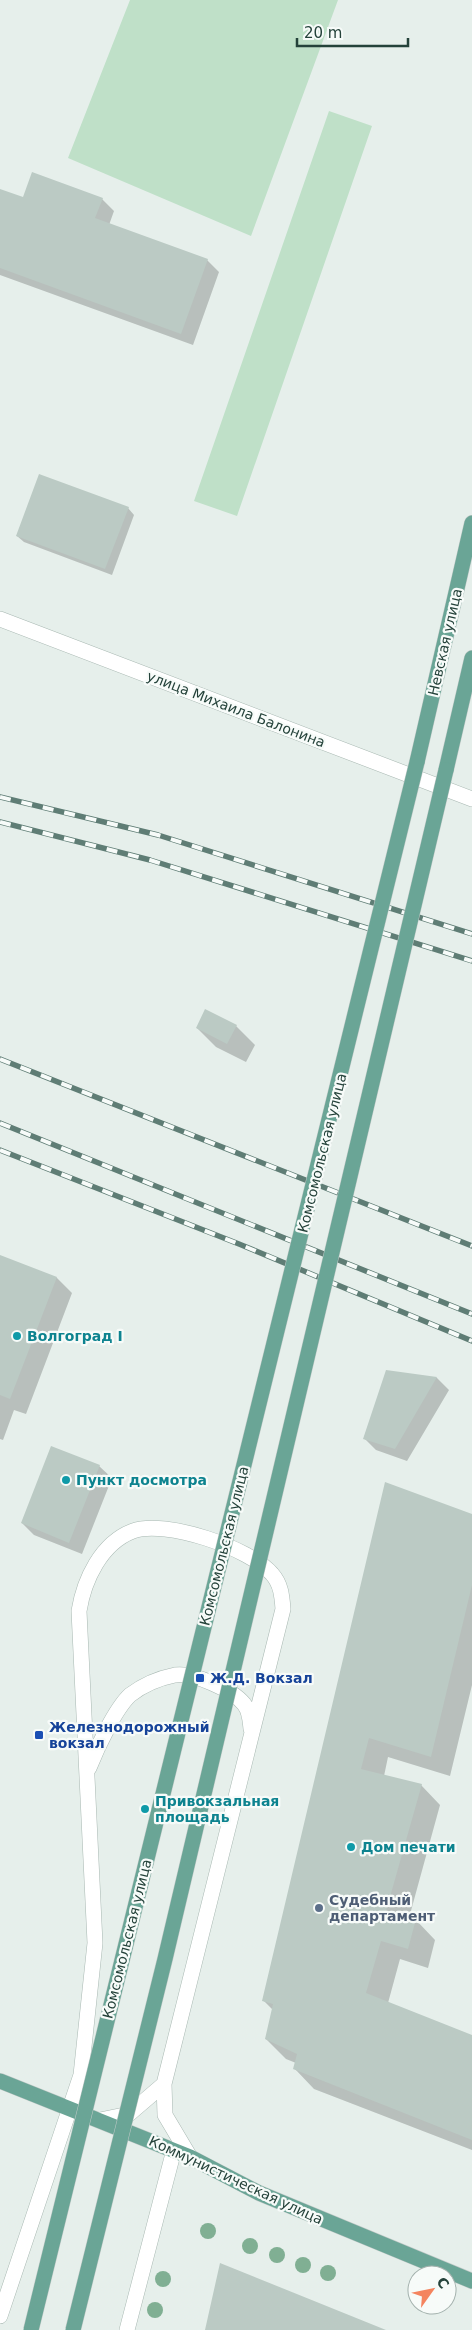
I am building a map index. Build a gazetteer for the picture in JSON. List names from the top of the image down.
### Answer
{
  "streets": {
    "main road": ["Невская улица", "Комсомольская улица", "Коммунистическая улица"],
    "street": ["улица Михаила Балонина"]
  },
  "crossings": [
    ["Невская улица", "Комсомольская улица"]
  ],
  "places": {
    "other": [
      "Волгоград I",
      "Пункт досмотра",
      "Привокзальная площадь",
      "Дом печати",
      "Судебный департамент"
    ],
    "transit": ["Ж.Д. Вокзал", "Железнодорожный вокзал"]
  },
  "scale_bar": "20 m",
  "north": "top right"
}
